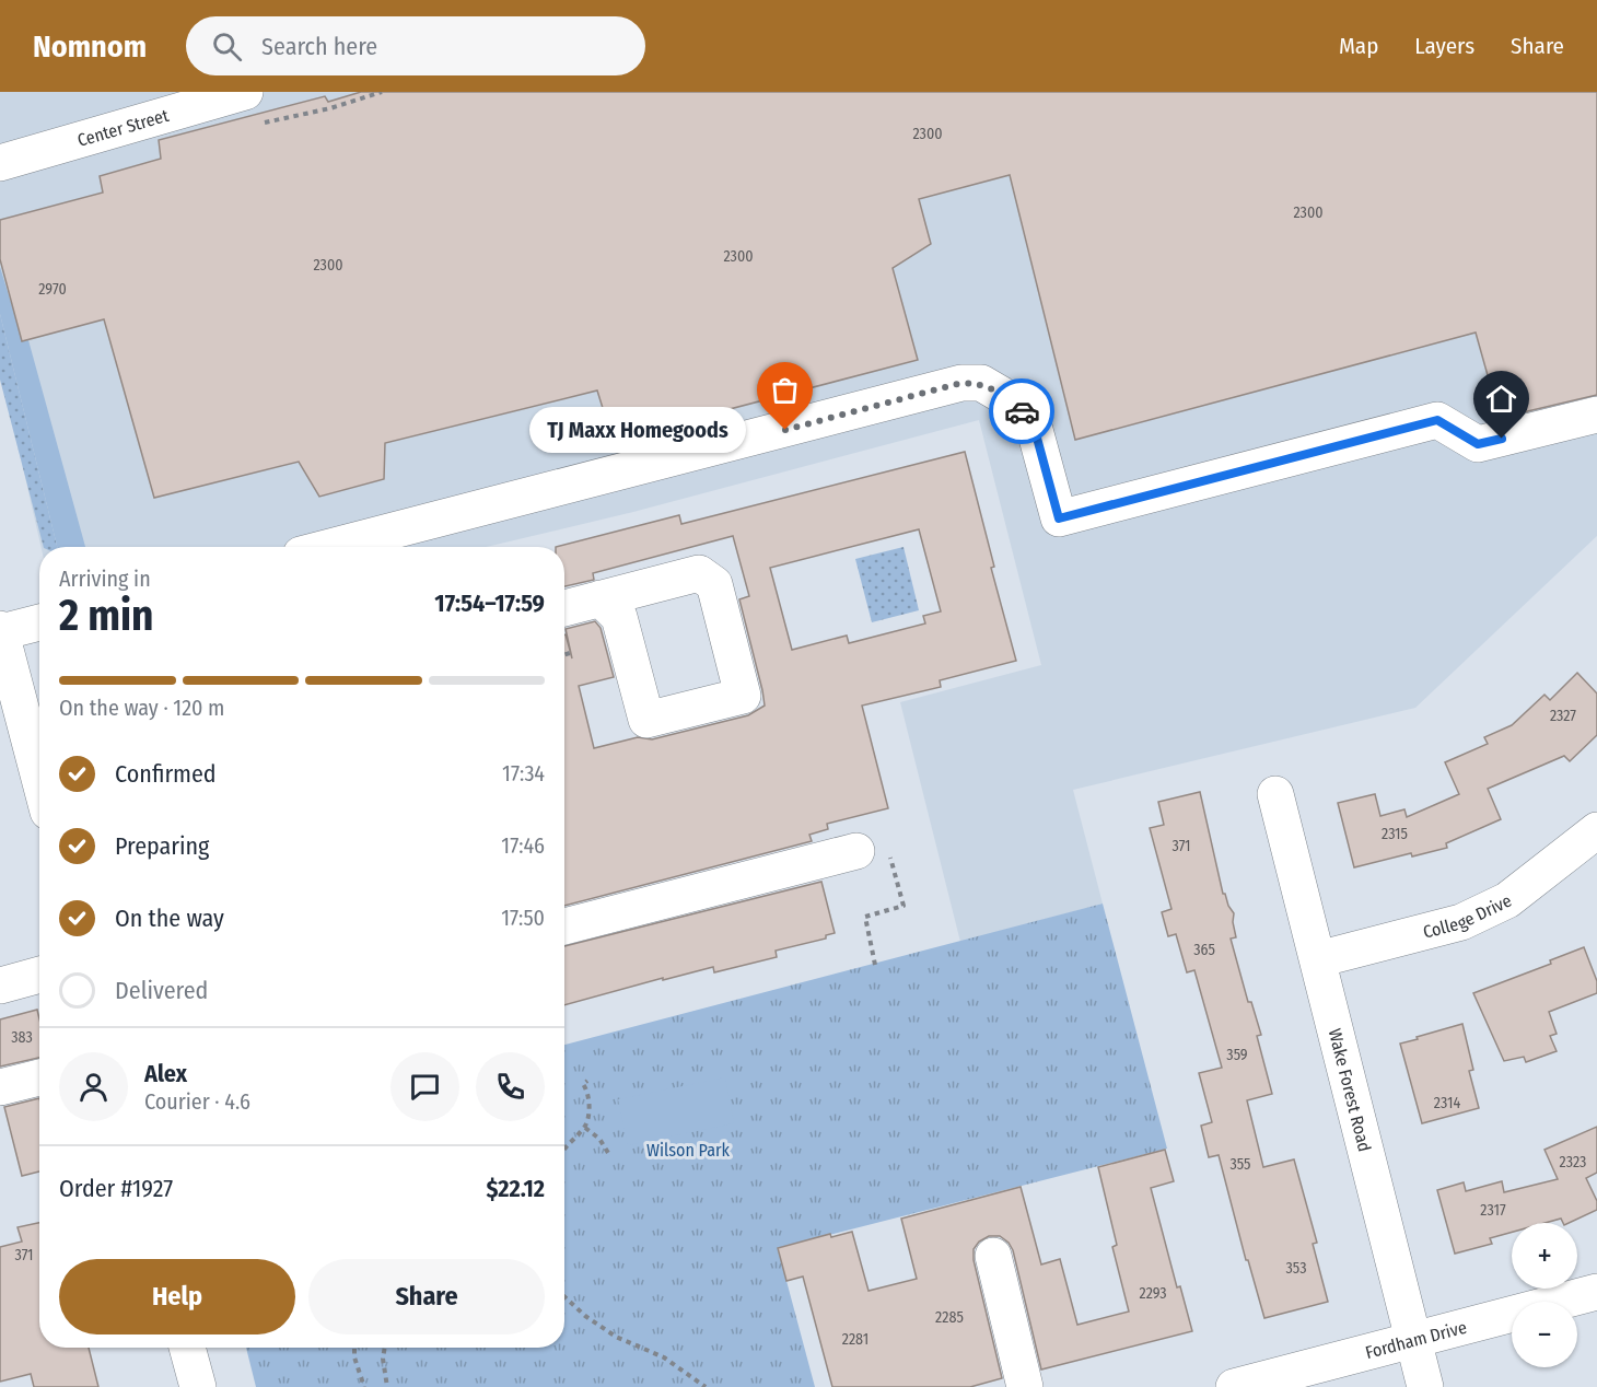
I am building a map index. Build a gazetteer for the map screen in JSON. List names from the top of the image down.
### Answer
{
  "streets": {
    "street": [
      "Center Street",
      "College Drive",
      "Wake Forest Road",
      "Fordham Drive"
    ]
  },
  "crossings": [
    ["College Drive", "Wake Forest Road"],
    ["Wake Forest Road", "Fordham Drive"]
  ],
  "parks": ["Wilson Park"],
  "places": ["TJ Maxx Homegoods"],
  "house_numbers": [
    "2300",
    "2300",
    "2300",
    "2300",
    "2970",
    "2327",
    "2315",
    "371",
    "365",
    "383",
    "359",
    "2314",
    "2323",
    "355",
    "2317",
    "371",
    "353",
    "2293",
    "2285",
    "2281"
  ],
  "page": {
    "header": "Nomnom",
    "search": "Search here",
    "nav": ["Map", "Layers", "Share"],
    "bubble": "TJ Maxx Homegoods",
    "heading": ["2 min", "Arriving in", "17:54–17:59"],
    "panel": [
      "Alex",
      "Courier · 4.6",
      "Order #1927",
      "$22.12"
    ],
    "bar": "On the way · 120 m",
    "list": [
      ["Confirmed", "17:34"],
      ["Preparing", "17:46"],
      ["On the way", "17:50"],
      "Delivered"
    ],
    "map_buttons": ["+", "−"],
    "buttons": ["Help", "Share"]
  }
}
